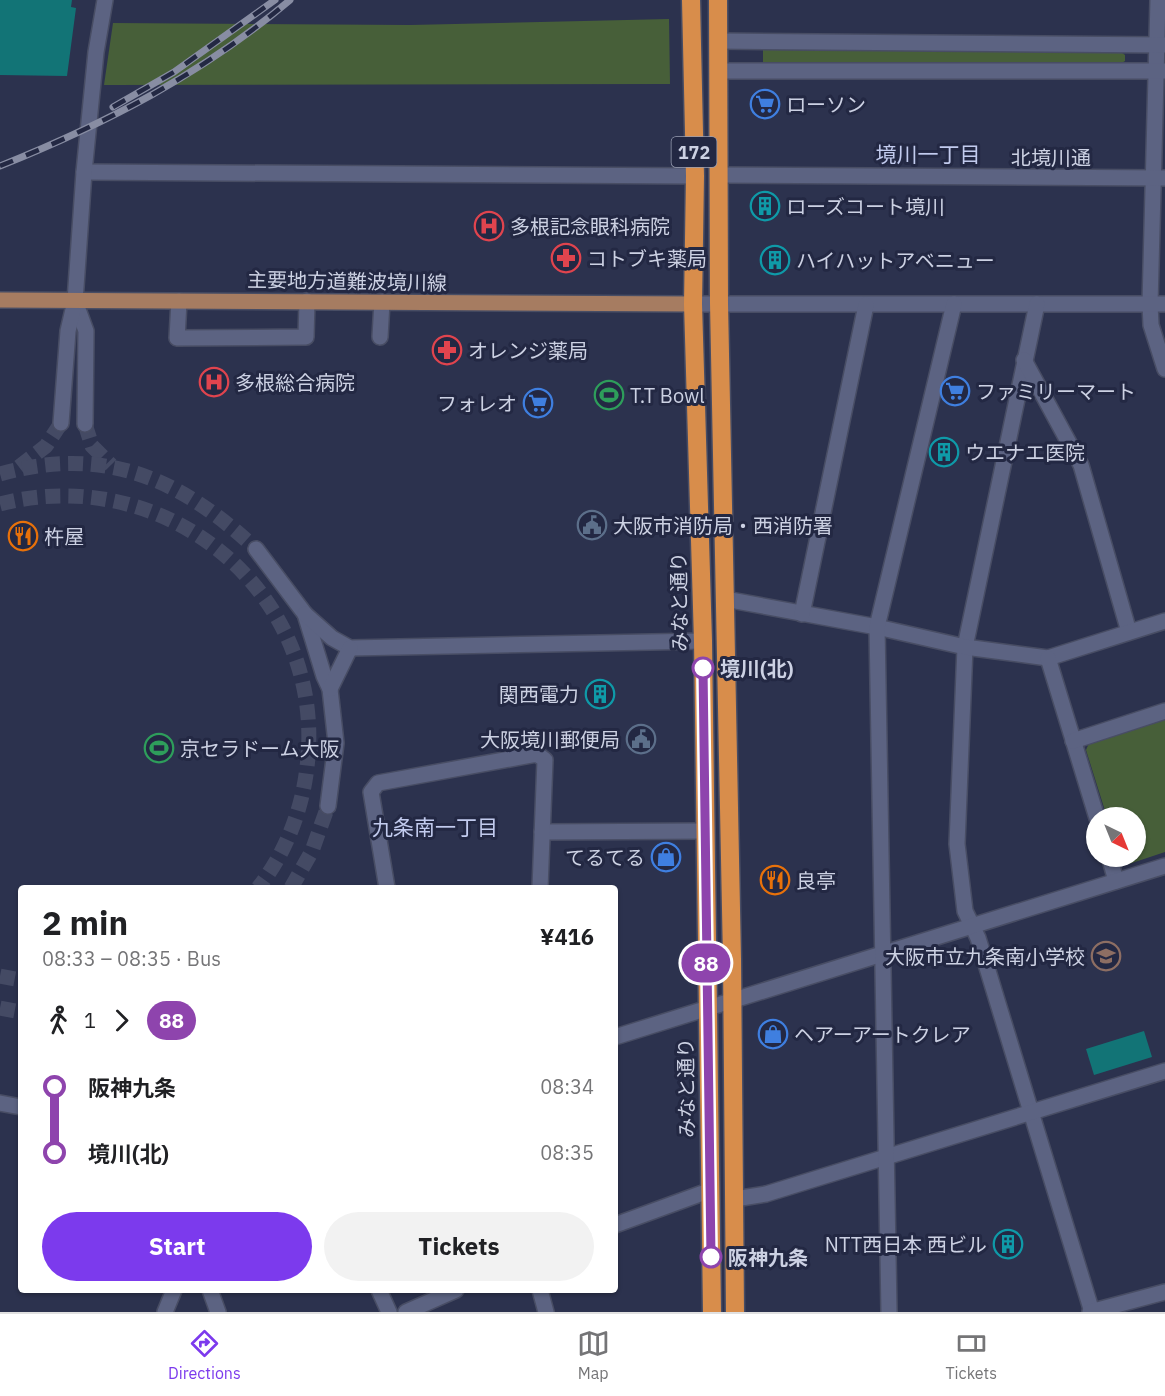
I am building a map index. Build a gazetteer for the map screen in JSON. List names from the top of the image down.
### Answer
{
  "streets": {
    "highway": ["172", "みなと通り"],
    "main road": ["主要地方道難波境川線"],
    "street": ["北境川通"]
  },
  "crossings": [
    ["172", "北境川通"],
    ["主要地方道難波境川線", "みなと通り"]
  ],
  "districts": ["境川一丁目", "九条南一丁目"],
  "places": {
    "supermarket": ["ローソン", "ファミリーマート", "フォレオ"],
    "building": [
      "ローズコート境川",
      "ハイハットアベニュー",
      "ウエナエ医院",
      "関西電力",
      "NTT西日本 西ビル"
    ],
    "hospital": ["多根記念眼科病院", "多根総合病院"],
    "pharmacy": ["コトブキ薬局", "オレンジ薬局"],
    "sports": ["T.T Bowl", "京セラドーム大阪"],
    "public building": ["大阪市消防局・西消防署", "大阪境川郵便局"],
    "restaurant": ["杵屋", "良亭"],
    "other": ["境川(北)", "阪神九条"],
    "shop": ["てるてる", "ヘアーアートクレア"],
    "school or university": ["大阪市立九条南小学校"]
  },
  "lines": ["bus line 88"],
  "north": "bottom right",
  "page": {
    "on_map": "88",
    "heading": ["2 min", "08:33 – 08:35 · Bus", "¥416"],
    "legs": ["1", "88"],
    "list": [
      {
        "name": "阪神九条",
        "value": "08:34"
      },
      {
        "name": "境川(北)",
        "value": "08:35"
      }
    ],
    "buttons": ["Start", "Tickets"],
    "tabs": ["Directions", "Map", "Tickets"]
  }
}
